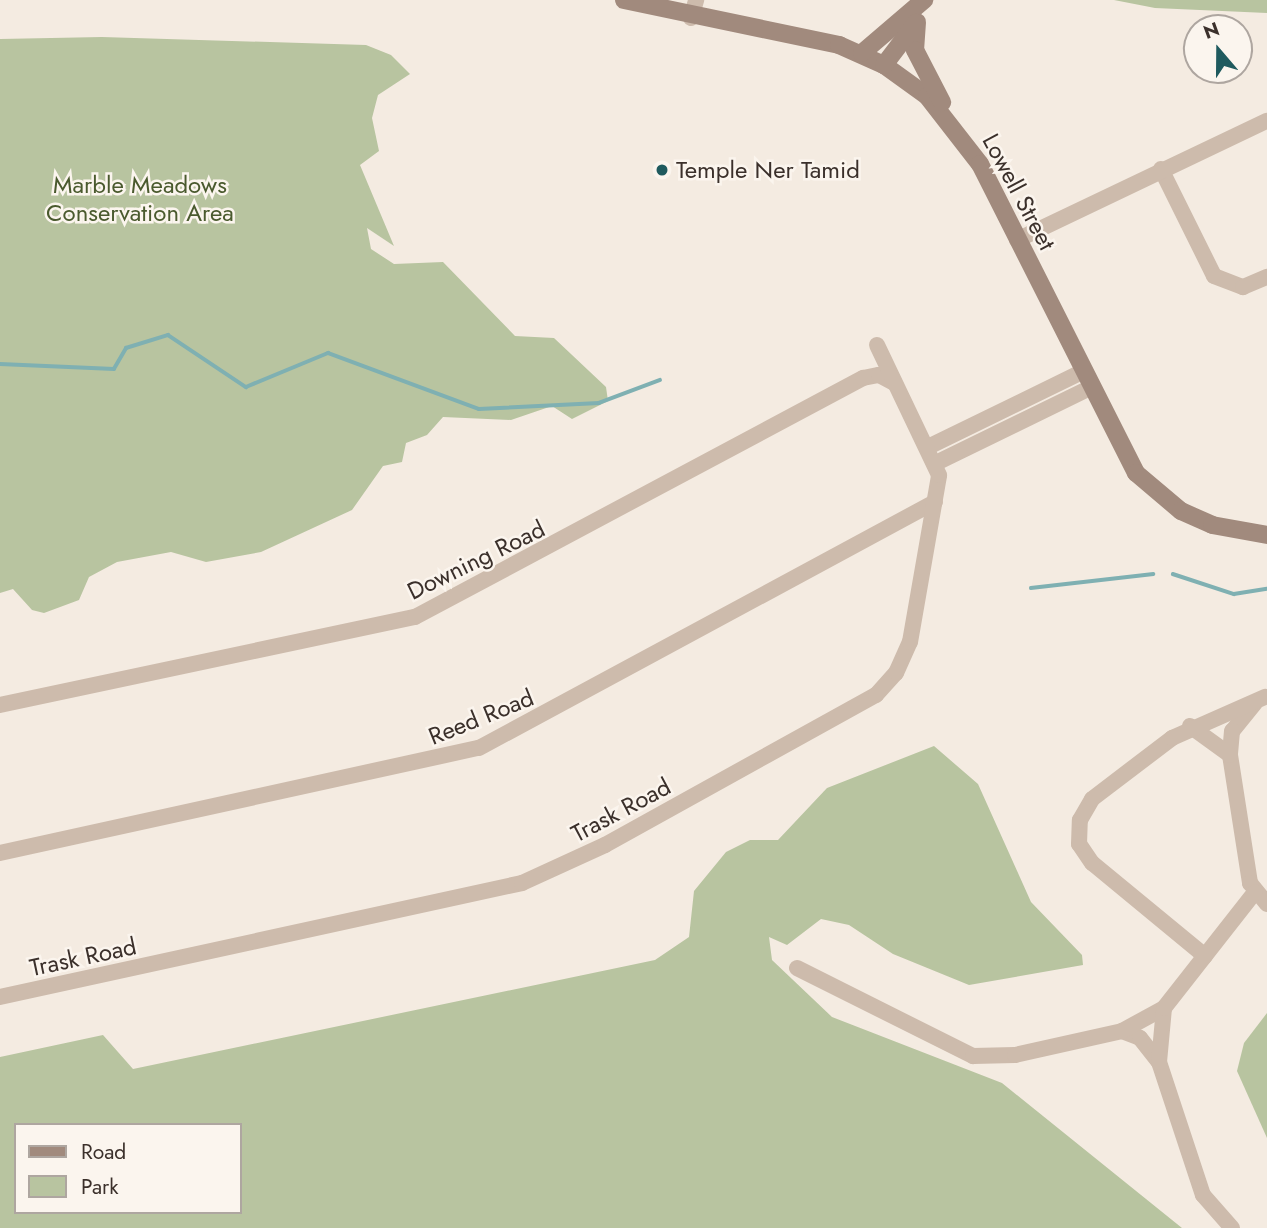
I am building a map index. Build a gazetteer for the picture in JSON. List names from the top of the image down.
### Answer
{
  "streets": {
    "main road": ["Lowell Street"],
    "street": ["Downing Road", "Reed Road", "Trask Road"]
  },
  "crossings": [
    ["Downing Road", "Trask Road"],
    ["Reed Road", "Trask Road"]
  ],
  "parks": ["Marble Meadows Conservation Area"],
  "places": ["Temple Ner Tamid"],
  "legend": ["Road", "Park"],
  "north": "top"
}
